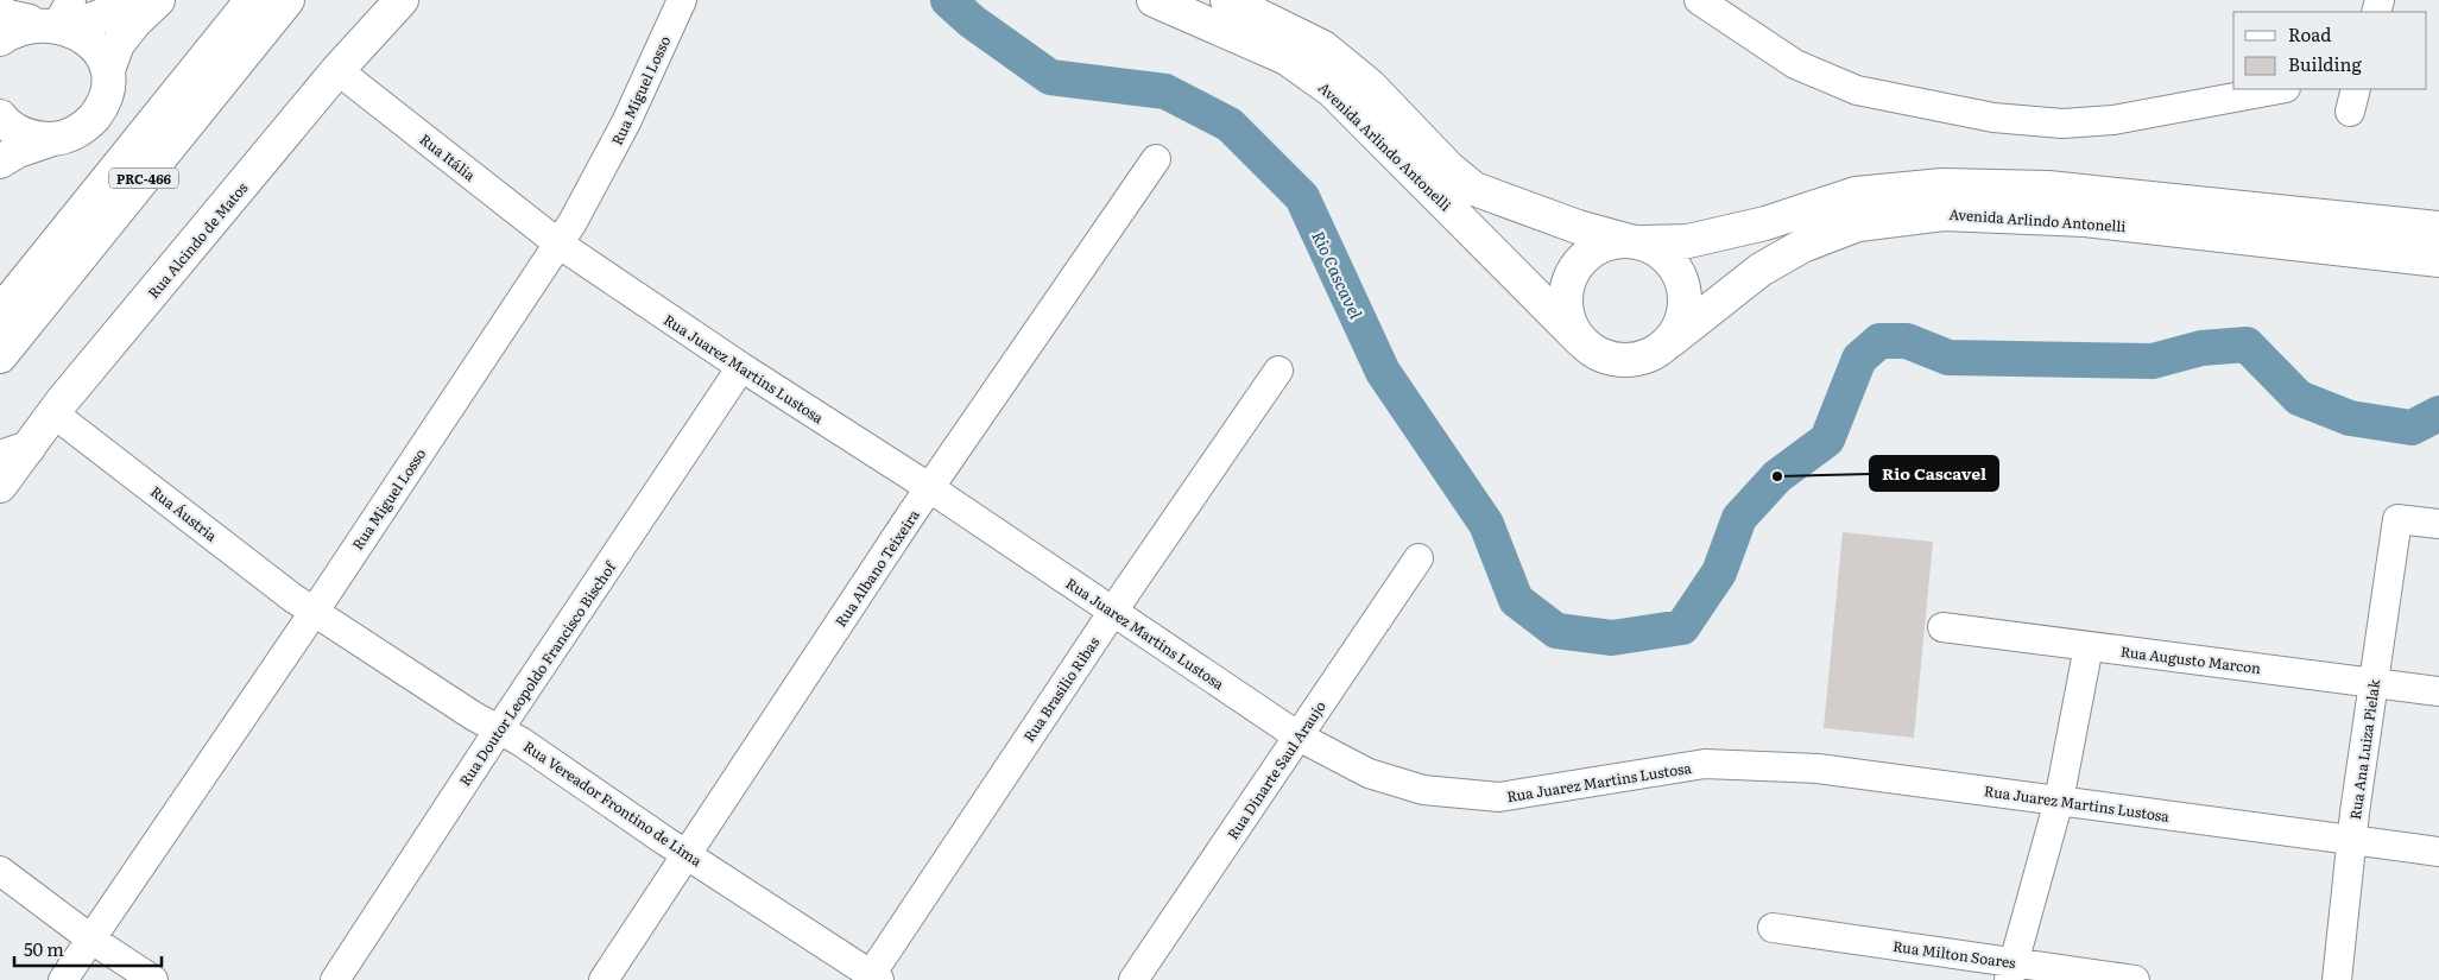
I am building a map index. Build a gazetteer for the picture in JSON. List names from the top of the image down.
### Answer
{
  "streets": {
    "main road": ["Avenida Arlindo Antonelli", "PRC-466", "Rua Alcindo de Matos"],
    "street": [
      "Rua Miguel Losso",
      "Rua Itália",
      "Rua Juarez Martins Lustosa",
      "Rua Áustria",
      "Rua Albano Teixeira",
      "Rua Augusto Marcon",
      "Rua Doutor Leopoldo Francisco Bischof",
      "Rua Brasilio Ribas",
      "Rua Ana Luiza Pielak",
      "Rua Dinarte Saul Araujo",
      "Rua Vereador Frontino de Lima",
      "Rua Milton Soares"
    ]
  },
  "crossings": [
    ["Rua Miguel Losso", "Rua Itália"],
    ["Rua Miguel Losso", "Rua Juarez Martins Lustosa"],
    ["Rua Miguel Losso", "Rua Áustria"],
    ["Rua Miguel Losso", "Rua Vereador Frontino de Lima"],
    ["Rua Itália", "Rua Alcindo de Matos"],
    ["Rua Itália", "Rua Juarez Martins Lustosa"],
    ["Rua Alcindo de Matos", "Rua Áustria"],
    ["Rua Juarez Martins Lustosa", "Rua Albano Teixeira"],
    ["Rua Juarez Martins Lustosa", "Rua Doutor Leopoldo Francisco Bischof"],
    ["Rua Juarez Martins Lustosa", "Rua Brasilio Ribas"],
    ["Rua Juarez Martins Lustosa", "Rua Ana Luiza Pielak"],
    ["Rua Juarez Martins Lustosa", "Rua Dinarte Saul Araujo"],
    ["Rua Áustria", "Rua Vereador Frontino de Lima"],
    ["Rua Albano Teixeira", "Rua Vereador Frontino de Lima"],
    ["Rua Augusto Marcon", "Rua Ana Luiza Pielak"],
    ["Rua Doutor Leopoldo Francisco Bischof", "Rua Vereador Frontino de Lima"],
    ["Rua Brasilio Ribas", "Rua Vereador Frontino de Lima"]
  ],
  "water": ["Rio Cascavel"],
  "places": ["Rio Cascavel"],
  "legend": ["Road", "Building"],
  "scale_bar": "50 m"
}
